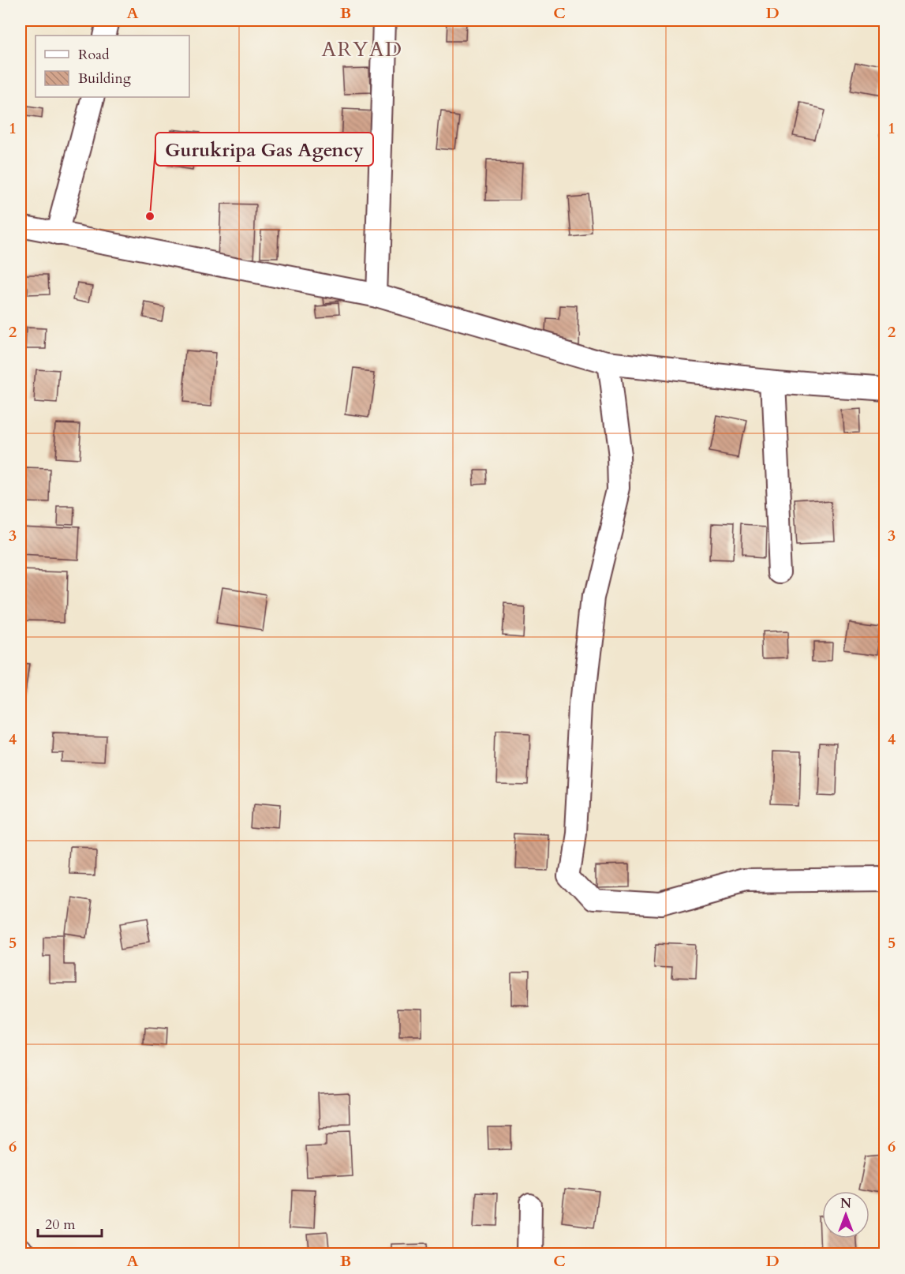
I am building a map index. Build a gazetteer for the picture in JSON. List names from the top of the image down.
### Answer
{
  "districts": ["ARYAD"],
  "places": ["Gurukripa Gas Agency"],
  "legend": ["Road", "Building"],
  "scale_bar": "20 m",
  "north": "top",
  "grid": {
    "columns": [
      "A",
      "B",
      "C",
      "D"
    ],
    "rows": [
      "1",
      "2",
      "3",
      "4",
      "5",
      "6"
    ]
  }
}
